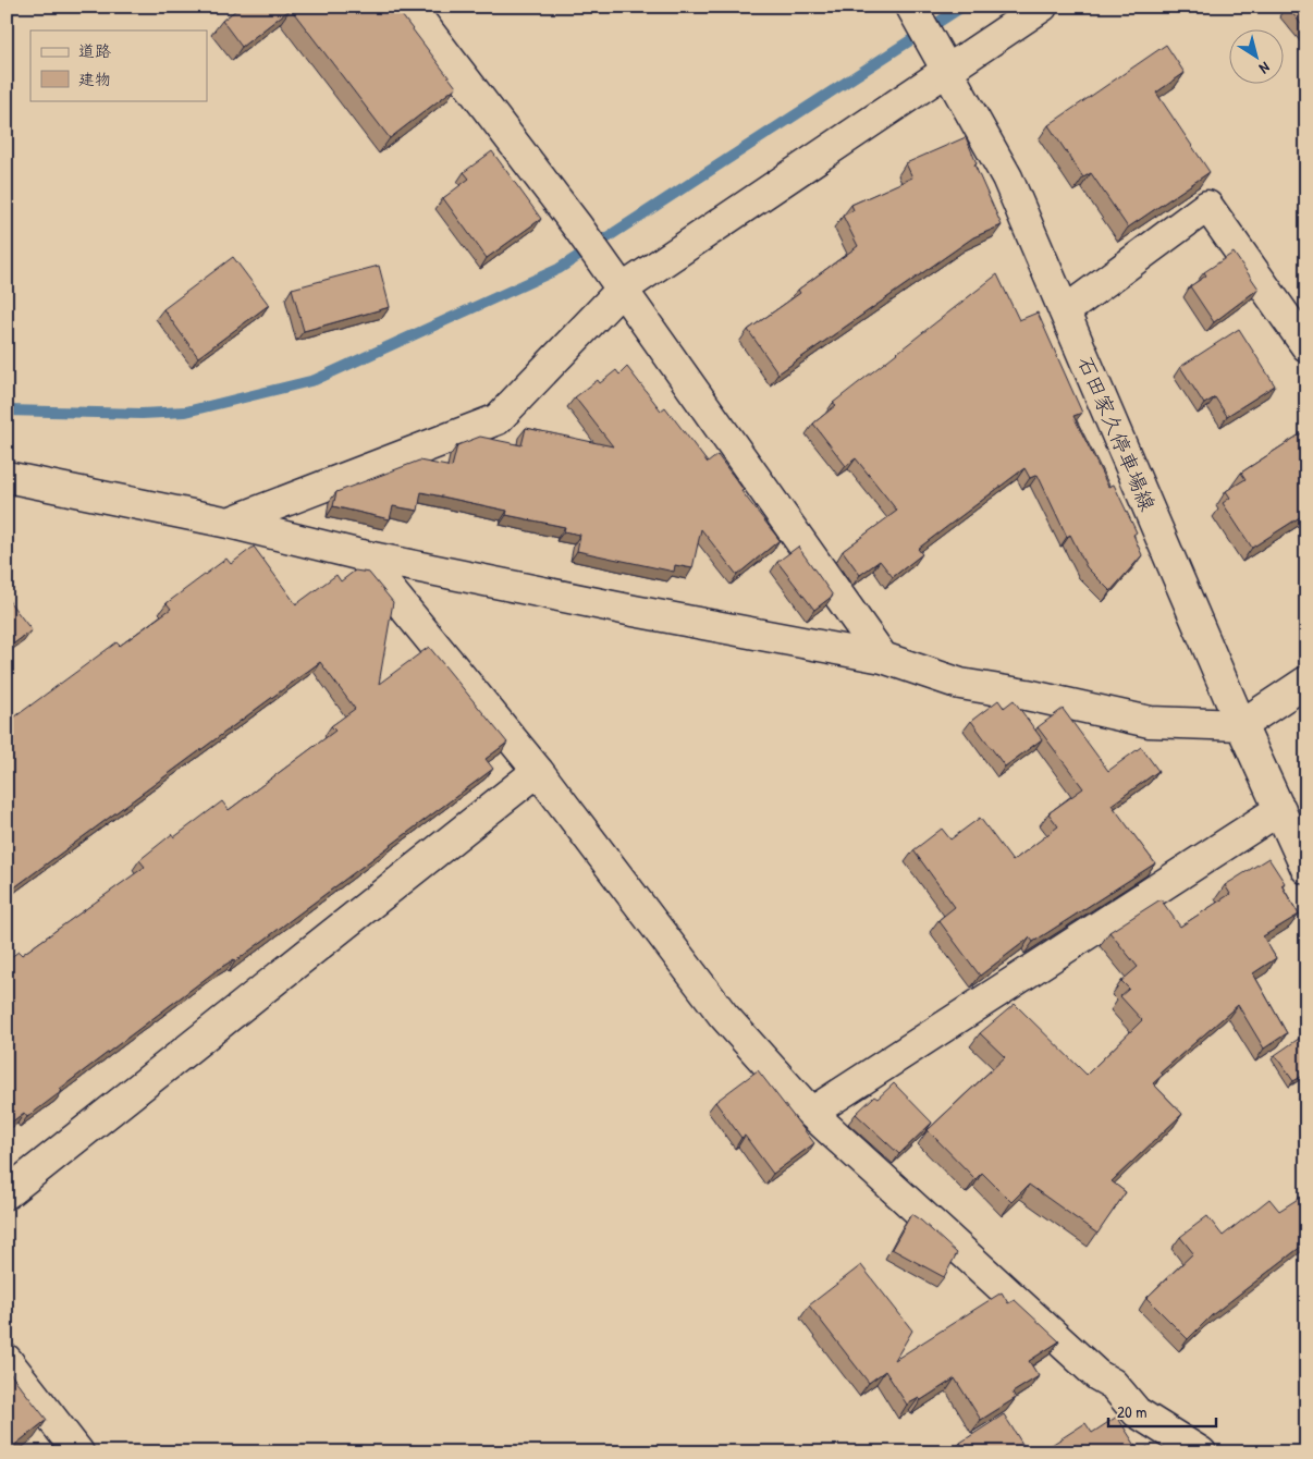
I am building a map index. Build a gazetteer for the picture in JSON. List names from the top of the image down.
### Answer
{
  "streets": {
    "street": ["石田家久停車場線"]
  },
  "legend": ["道路", "建物"],
  "scale_bar": "20 m",
  "north": "bottom right"
}
